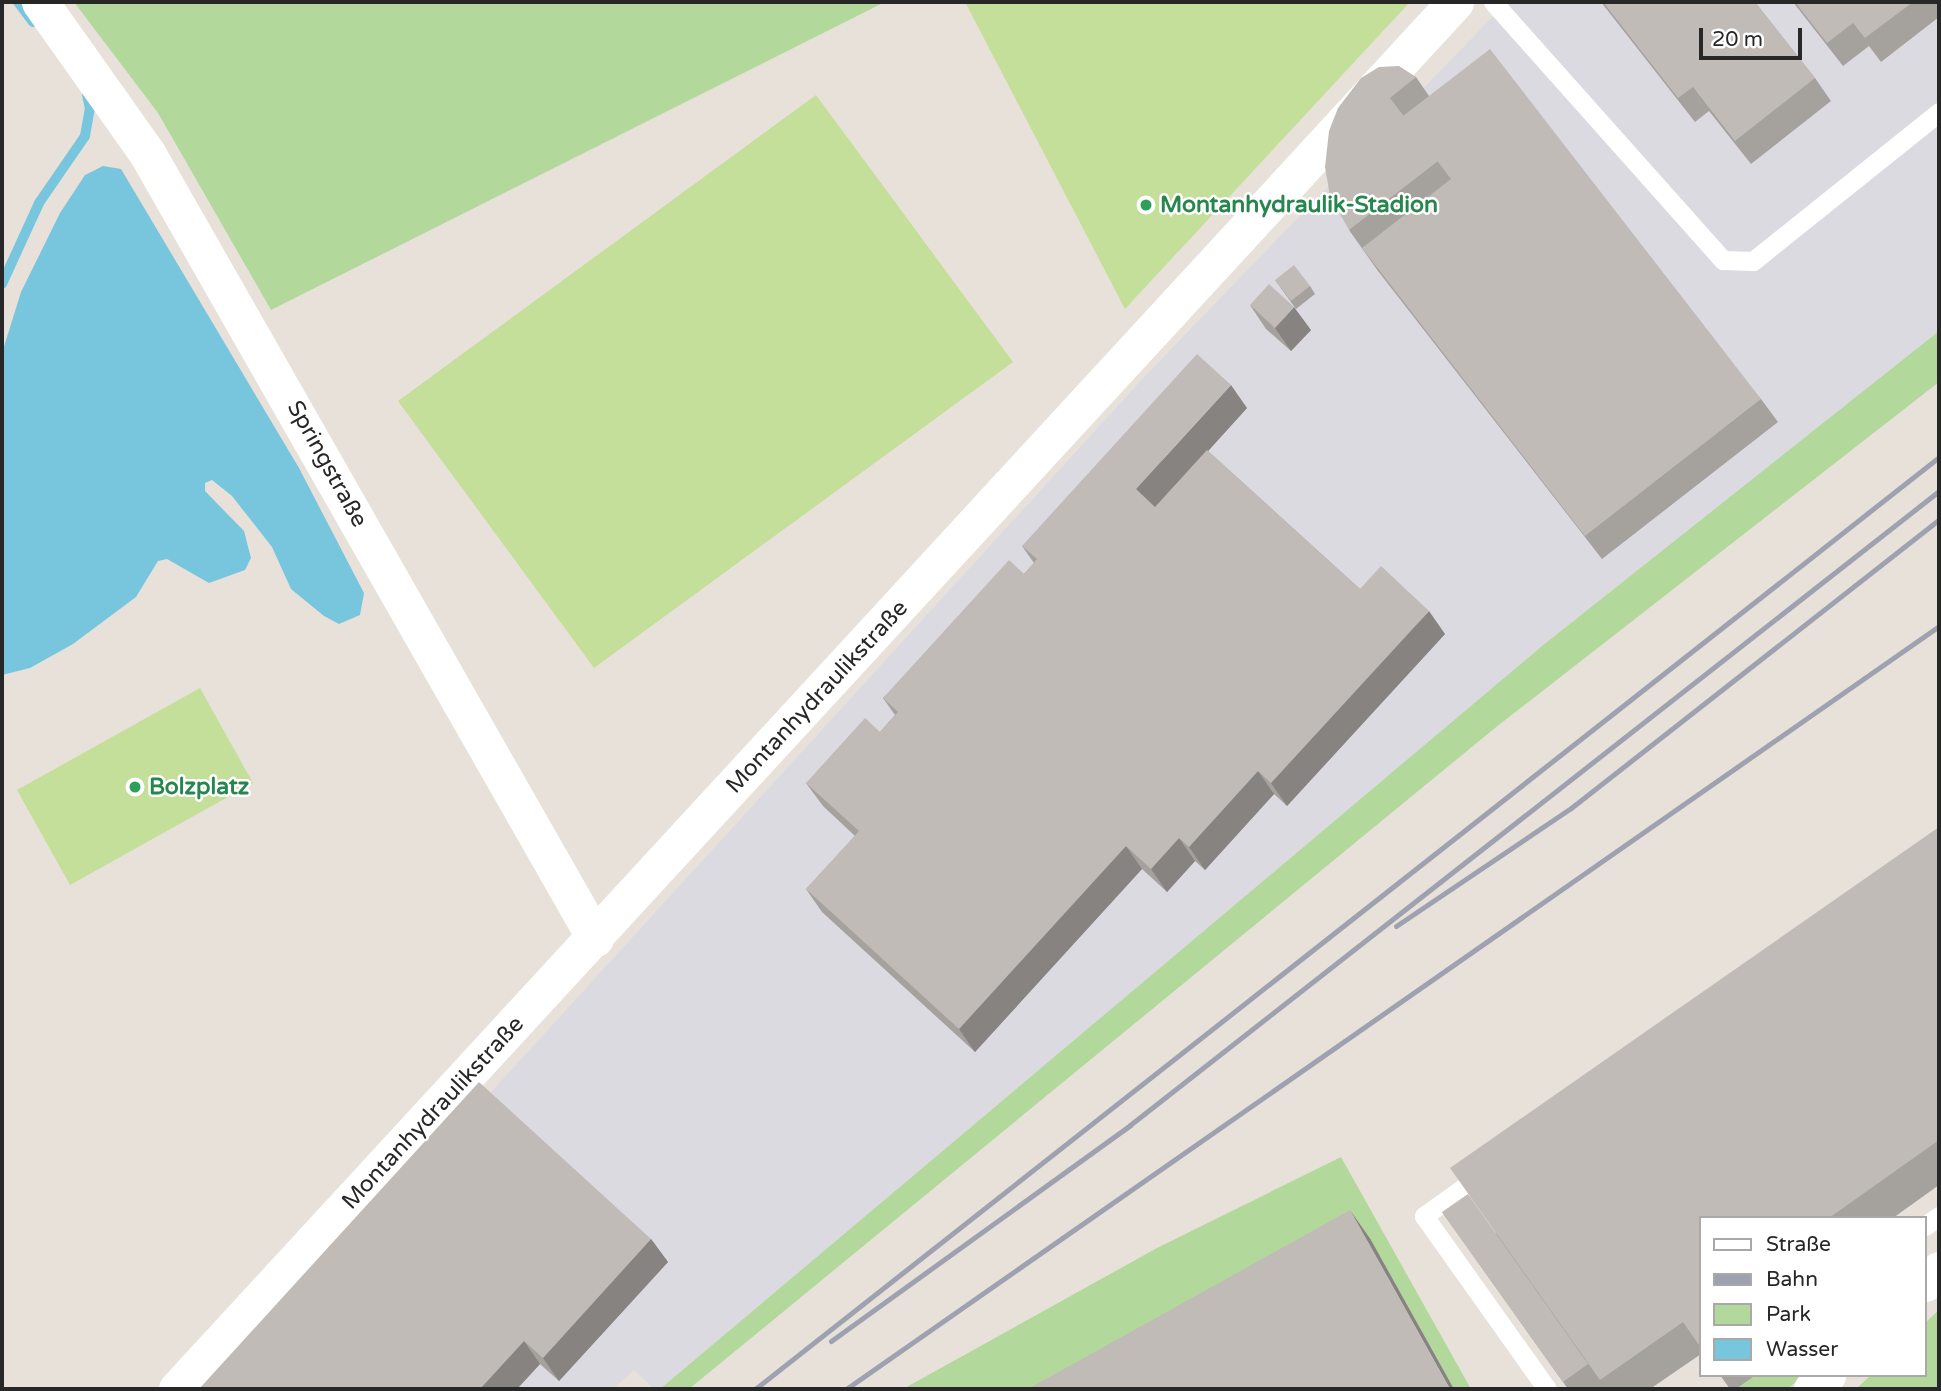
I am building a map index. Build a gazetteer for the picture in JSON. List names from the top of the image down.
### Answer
{
  "streets": {
    "street": ["Springstraße", "Montanhydraulikstraße"]
  },
  "crossings": [
    ["Springstraße", "Montanhydraulikstraße"]
  ],
  "places": ["Montanhydraulik-Stadion", "Bolzplatz"],
  "legend": [
    "Straße",
    "Bahn",
    "Park",
    "Wasser"
  ],
  "scale_bar": "20 m"
}
